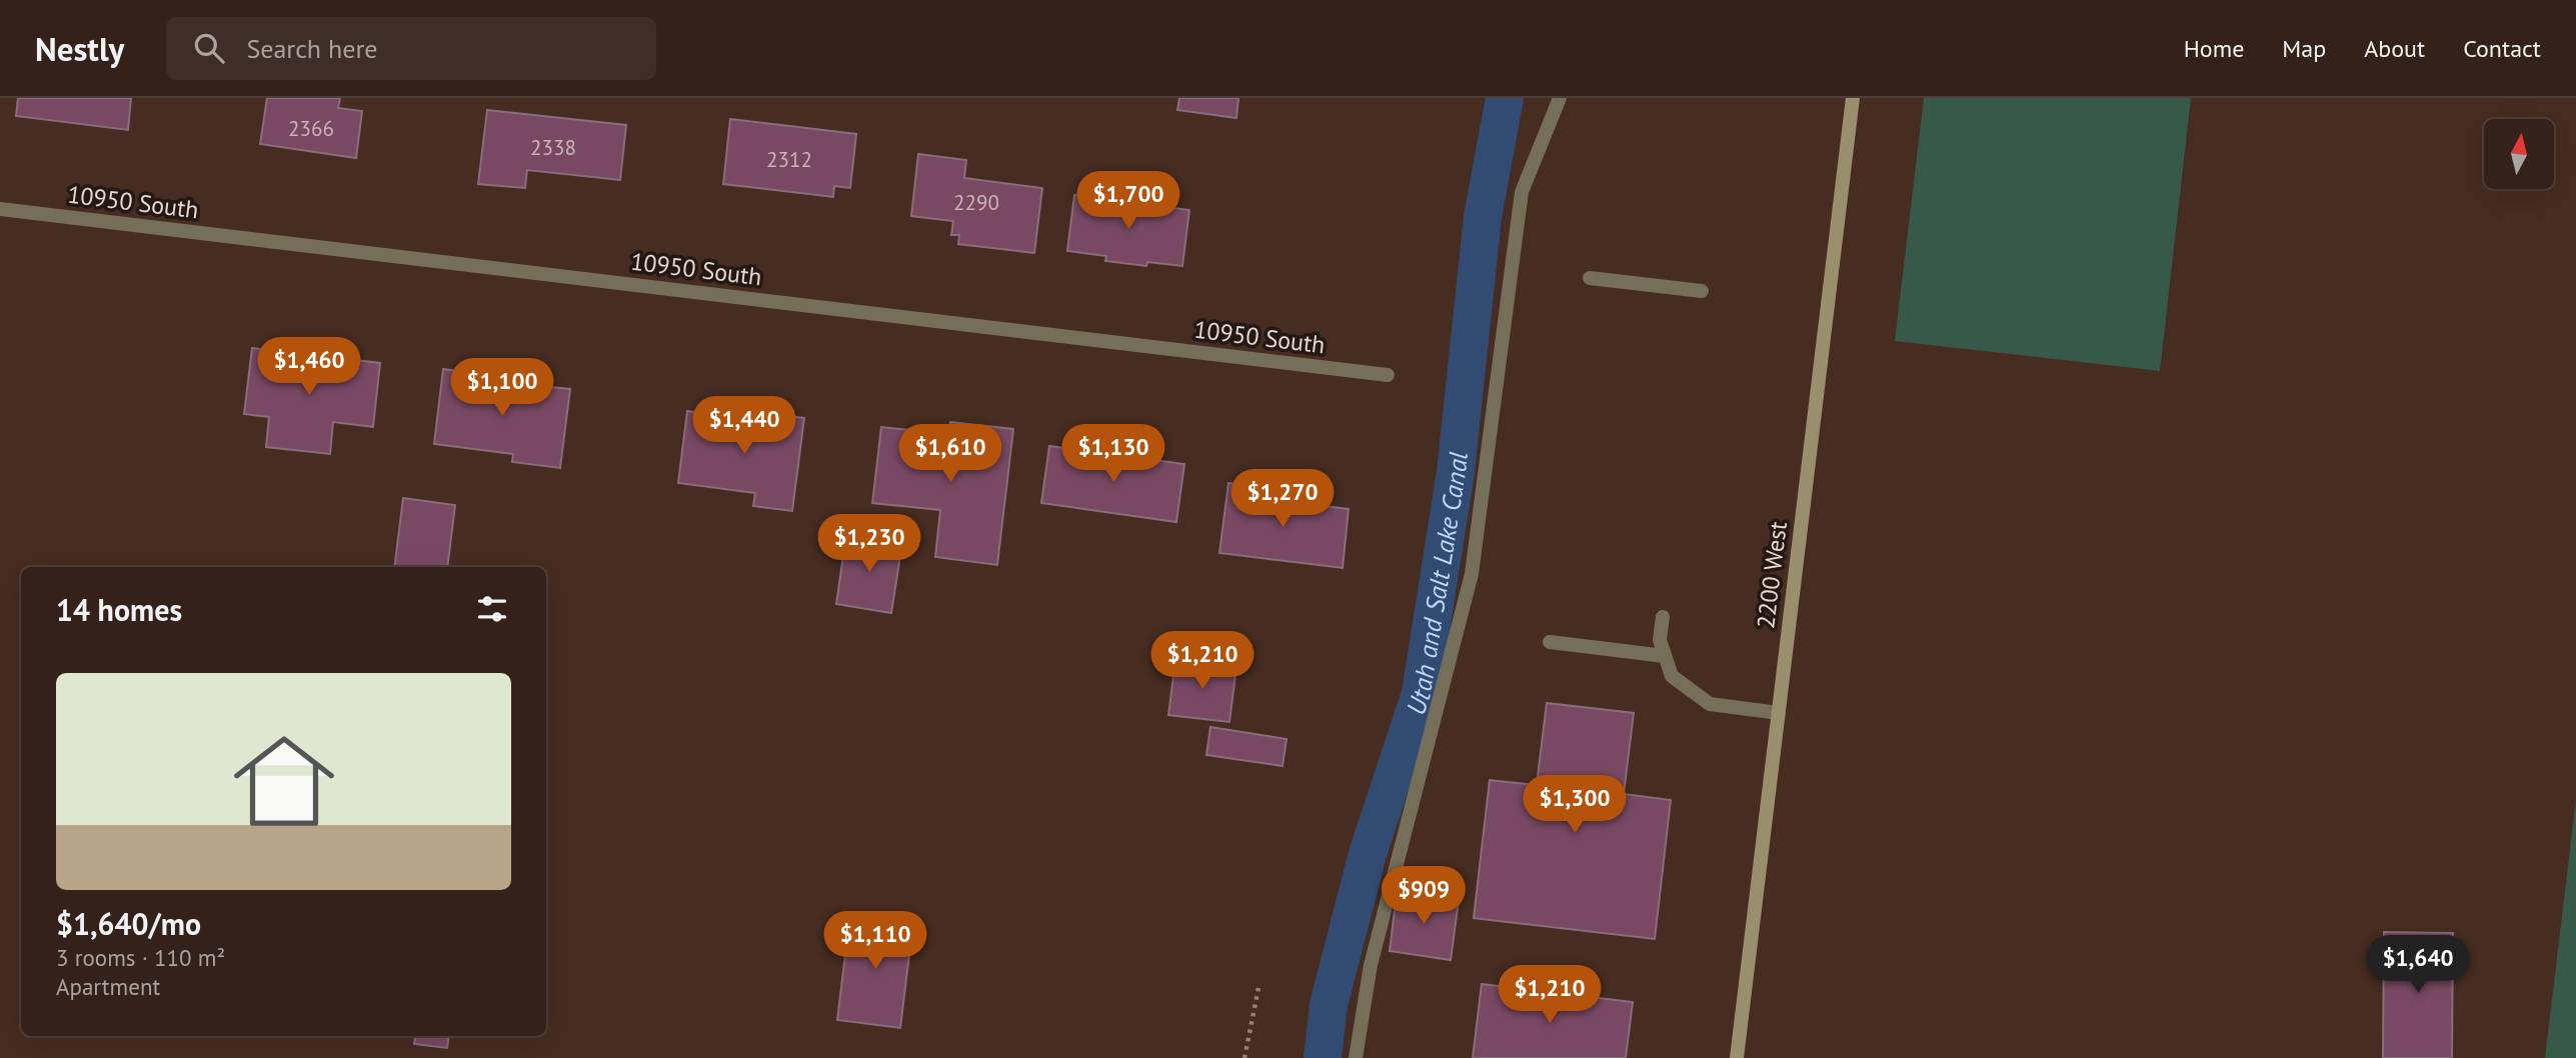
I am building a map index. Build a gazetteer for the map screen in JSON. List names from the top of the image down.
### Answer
{
  "streets": {
    "street": ["10950 South", "2200 West"]
  },
  "water": ["Utah and Salt Lake Canal"],
  "house_numbers": [
    "2366",
    "2338",
    "2312",
    "2290"
  ],
  "north": "top",
  "page": {
    "header": "Nestly",
    "search": "Search here",
    "nav": [
      "Home",
      "Map",
      "About",
      "Contact"
    ],
    "price": [
      "$1,700",
      "$1,460",
      "$1,100",
      "$1,440",
      "$1,610",
      "$1,130",
      "$1,270",
      "$1,230",
      "$1,210",
      "$1,300",
      "$909",
      "$1,110",
      "$1,640",
      "$1,210"
    ],
    "heading": "14 homes",
    "list": [
      {
        "name": "$1,640/mo",
        "note": "3 rooms · 110 m² · Apartment"
      }
    ]
  }
}
